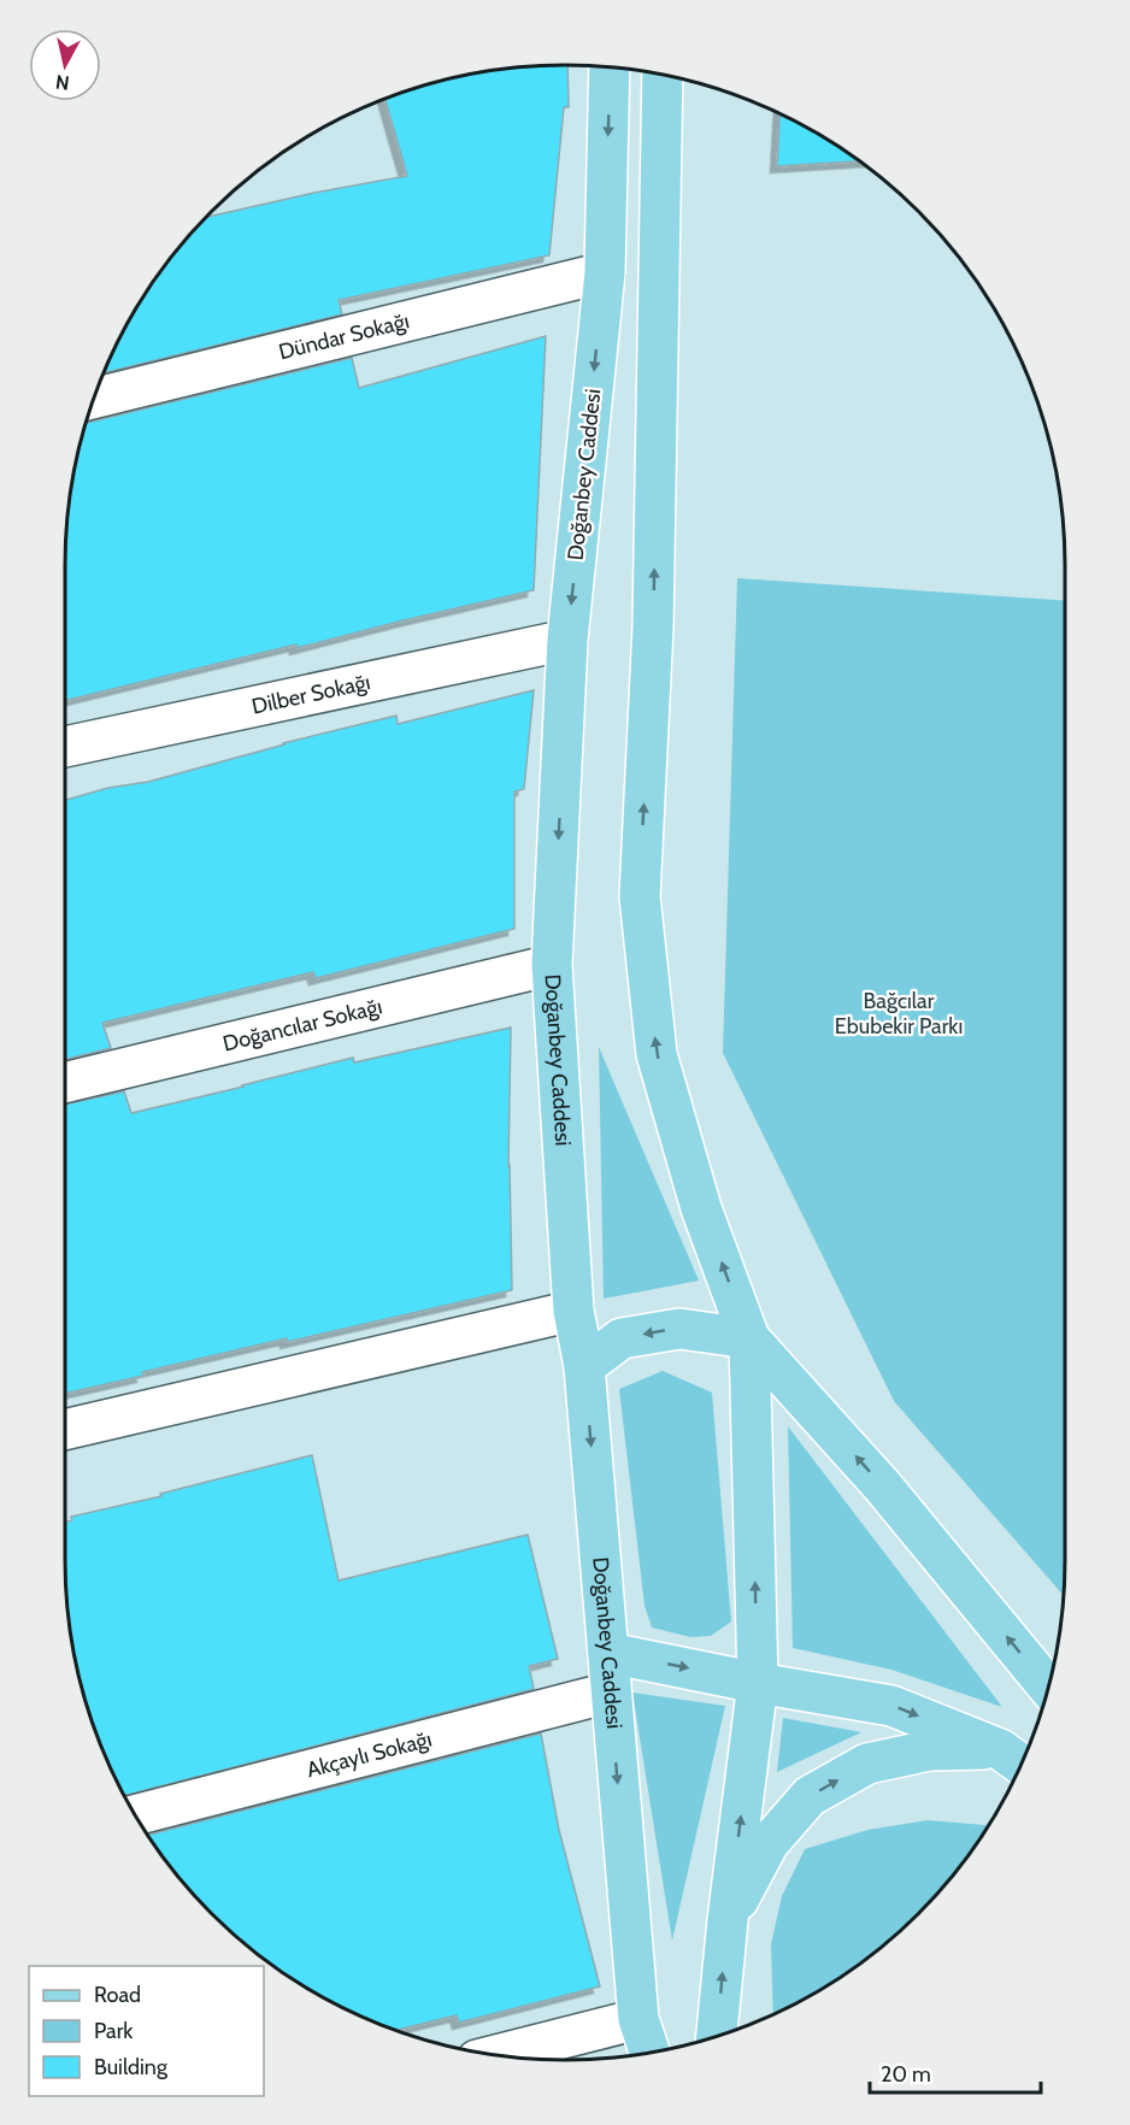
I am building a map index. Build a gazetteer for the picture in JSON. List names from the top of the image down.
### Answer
{
  "streets": {
    "main road": ["Doğanbey Caddesi"],
    "street": [
      "Dündar Sokağı",
      "Dilber Sokağı",
      "Doğancılar Sokağı",
      "Akçaylı Sokağı"
    ]
  },
  "crossings": [
    ["Dündar Sokağı", "Doğanbey Caddesi"],
    ["Doğanbey Caddesi", "Dilber Sokağı"],
    ["Doğanbey Caddesi", "Doğancılar Sokağı"],
    ["Doğanbey Caddesi", "Akçaylı Sokağı"]
  ],
  "parks": ["Bağcılar Ebubekir Parkı"],
  "legend": ["Road", "Park", "Building"],
  "scale_bar": "20 m",
  "north": "bottom"
}
